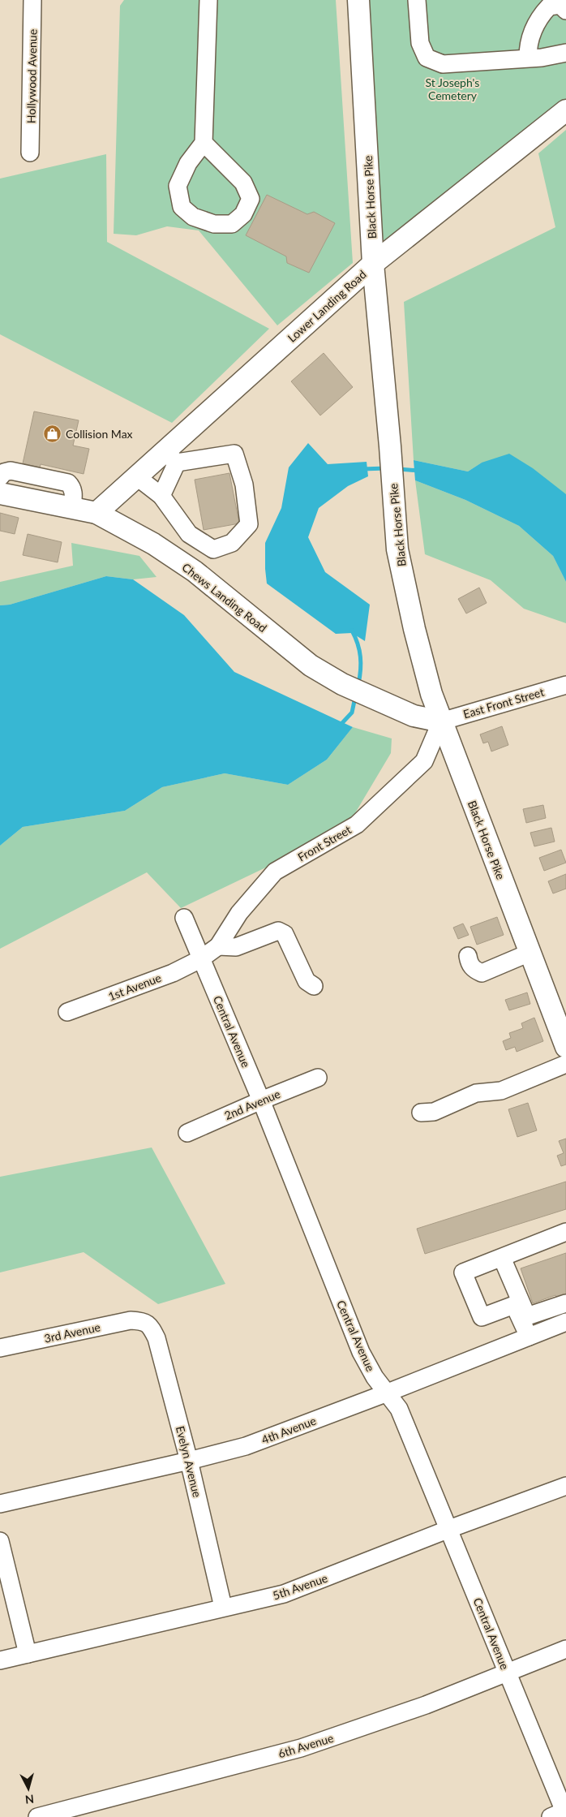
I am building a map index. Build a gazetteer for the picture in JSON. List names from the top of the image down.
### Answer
{
  "streets": {
    "main road": ["Black Horse Pike", "Lower Landing Road", "Chews Landing Road"],
    "street": [
      "Hollywood Avenue",
      "East Front Street",
      "Front Street",
      "1st Avenue",
      "Central Avenue",
      "2nd Avenue",
      "3rd Avenue",
      "4th Avenue",
      "Evelyn Avenue",
      "5th Avenue",
      "6th Avenue"
    ]
  },
  "crossings": [
    ["Black Horse Pike", "Lower Landing Road"],
    ["Black Horse Pike", "Chews Landing Road"],
    ["Black Horse Pike", "East Front Street"],
    ["Black Horse Pike", "Front Street"],
    ["Lower Landing Road", "Chews Landing Road"],
    ["Chews Landing Road", "East Front Street"],
    ["Chews Landing Road", "Front Street"],
    ["East Front Street", "Front Street"],
    ["Front Street", "1st Avenue"],
    ["Front Street", "Central Avenue"],
    ["1st Avenue", "Central Avenue"],
    ["Central Avenue", "2nd Avenue"],
    ["Central Avenue", "4th Avenue"],
    ["Central Avenue", "5th Avenue"],
    ["Central Avenue", "6th Avenue"],
    ["3rd Avenue", "Evelyn Avenue"],
    ["4th Avenue", "Evelyn Avenue"],
    ["Evelyn Avenue", "5th Avenue"]
  ],
  "parks": ["St Joseph's Cemetery"],
  "places": {
    "shop": ["Collision Max"]
  },
  "north": "bottom"
}
